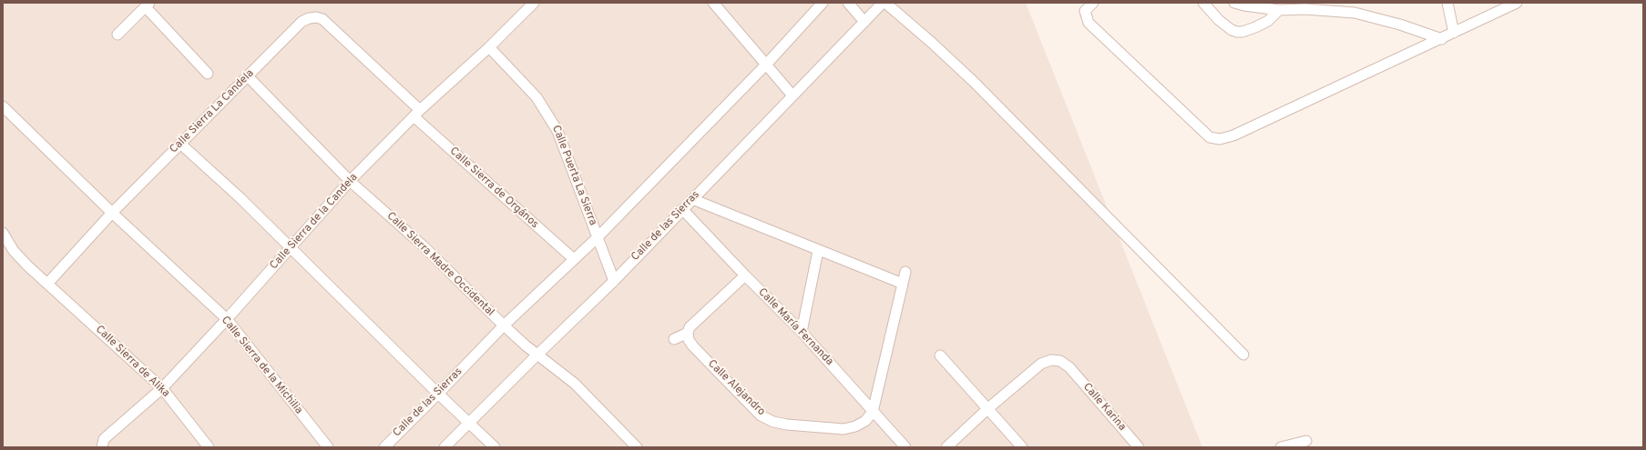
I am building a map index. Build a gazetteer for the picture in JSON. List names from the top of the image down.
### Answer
{
  "streets": {
    "street": [
      "Calle Sierra La Candela",
      "Calle Puerta La Sierra",
      "Calle Sierra de Orgános",
      "Calle Sierra de la Candela",
      "Calle de las Sierras",
      "Calle Sierra Madre Occidental",
      "Calle María Fernanda",
      "Calle Sierra de Alika",
      "Calle Sierra de la Michilia",
      "Calle Alejandro",
      "Calle Karina"
    ]
  },
  "crossings": [
    ["Calle Sierra La Candela", "Calle Sierra de Orgános"],
    ["Calle Sierra La Candela", "Calle Sierra Madre Occidental"],
    ["Calle Sierra La Candela", "Calle Sierra de Alika"],
    ["Calle Sierra La Candela", "Calle Sierra de la Michilia"],
    ["Calle Puerta La Sierra", "Calle Sierra de la Candela"],
    ["Calle Puerta La Sierra", "Calle de las Sierras"],
    ["Calle Sierra de Orgános", "Calle Sierra de la Candela"],
    ["Calle Sierra de Orgános", "Calle de las Sierras"],
    ["Calle Sierra de la Candela", "Calle Sierra Madre Occidental"],
    ["Calle Sierra de la Candela", "Calle Sierra de Alika"],
    ["Calle Sierra de la Candela", "Calle Sierra de la Michilia"],
    ["Calle de las Sierras", "Calle Sierra Madre Occidental"],
    ["Calle de las Sierras", "Calle María Fernanda"],
    ["Calle María Fernanda", "Calle Alejandro"]
  ]
}
